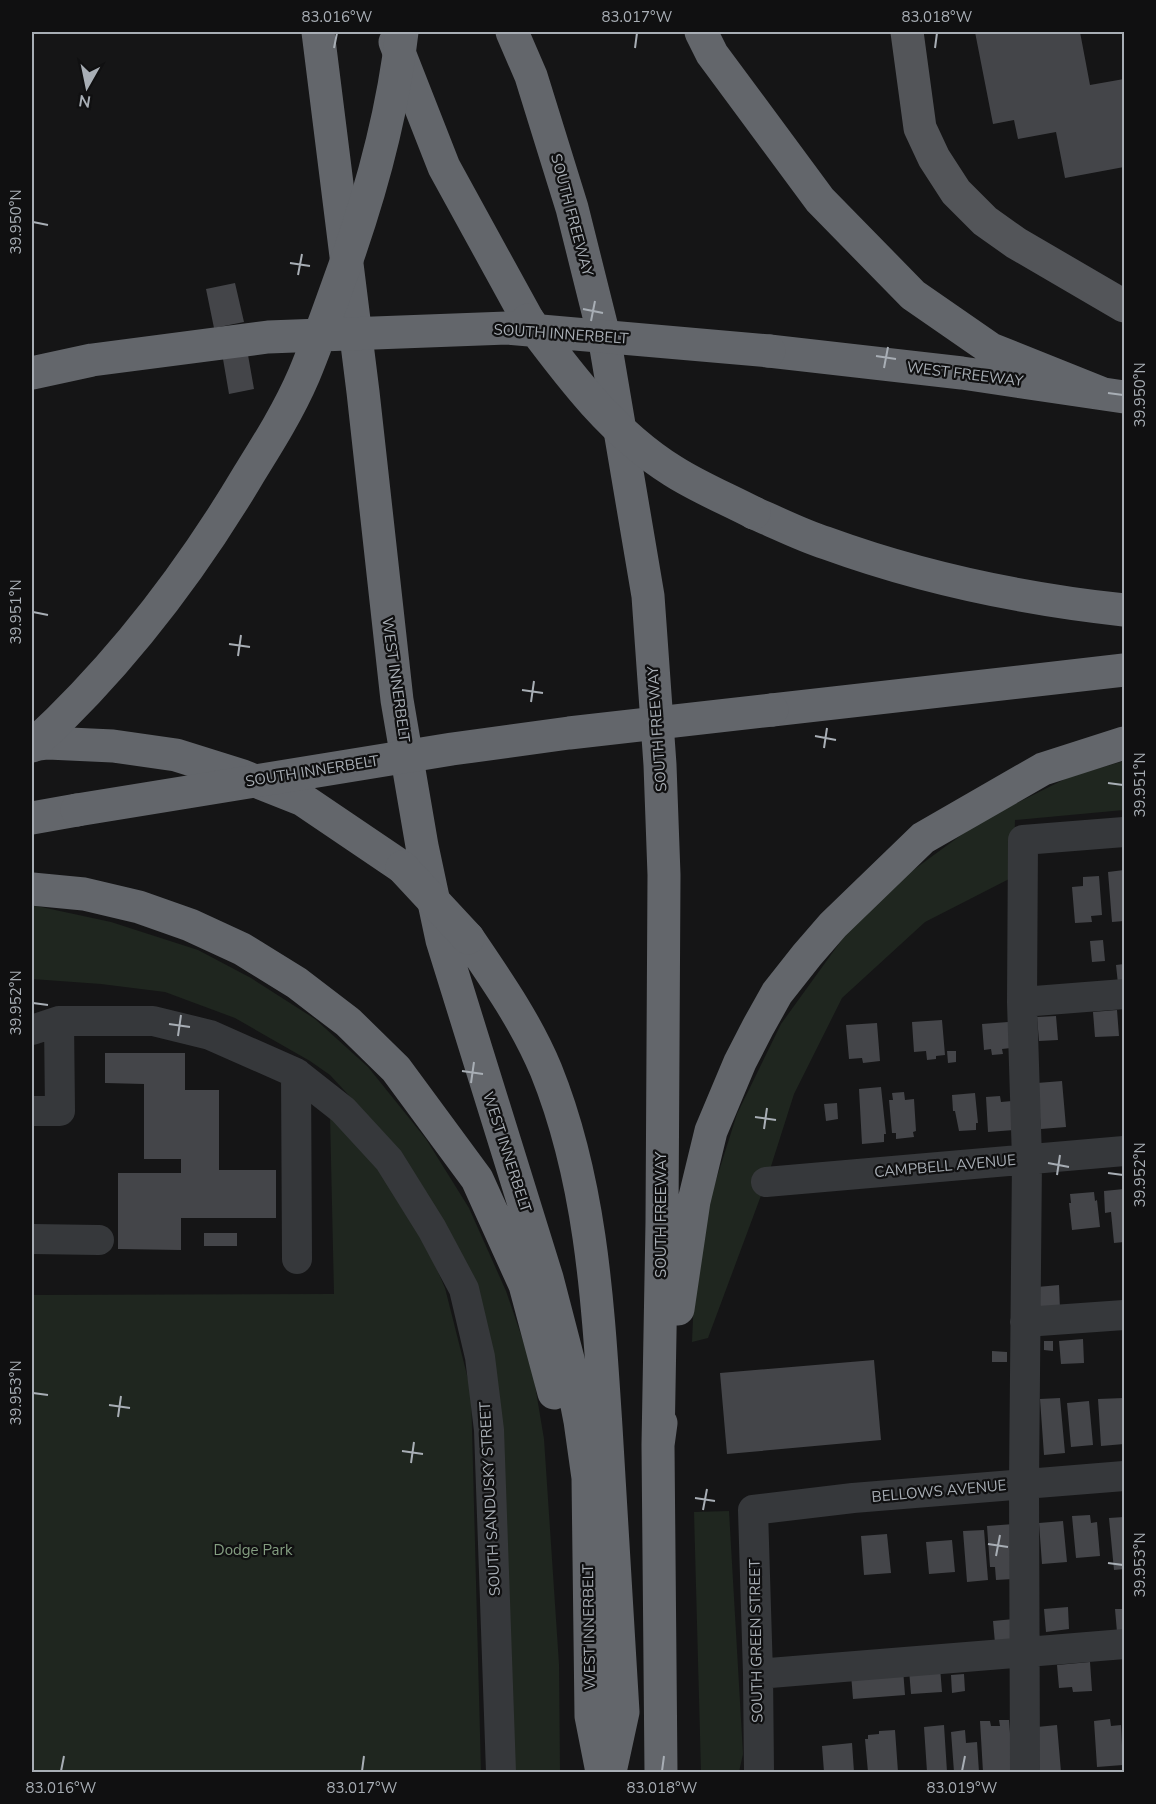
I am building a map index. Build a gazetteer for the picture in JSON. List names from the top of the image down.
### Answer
{
  "streets": {
    "highway": [
      "SOUTH FREEWAY",
      "SOUTH INNERBELT",
      "WEST FREEWAY",
      "WEST INNERBELT"
    ],
    "street": [
      "CAMPBELL AVENUE",
      "BELLOWS AVENUE",
      "SOUTH SANDUSKY STREET",
      "SOUTH GREEN STREET"
    ]
  },
  "crossings": [
    ["SOUTH INNERBELT", "WEST FREEWAY"],
    ["BELLOWS AVENUE", "SOUTH GREEN STREET"]
  ],
  "parks": ["Dodge Park"],
  "north": "bottom",
  "coordinates": [
    "83.016°W",
    "83.017°W",
    "83.018°W",
    "39.950°N",
    "39.951°N",
    "39.952°N",
    "39.953°N",
    "83.019°W"
  ]
}
